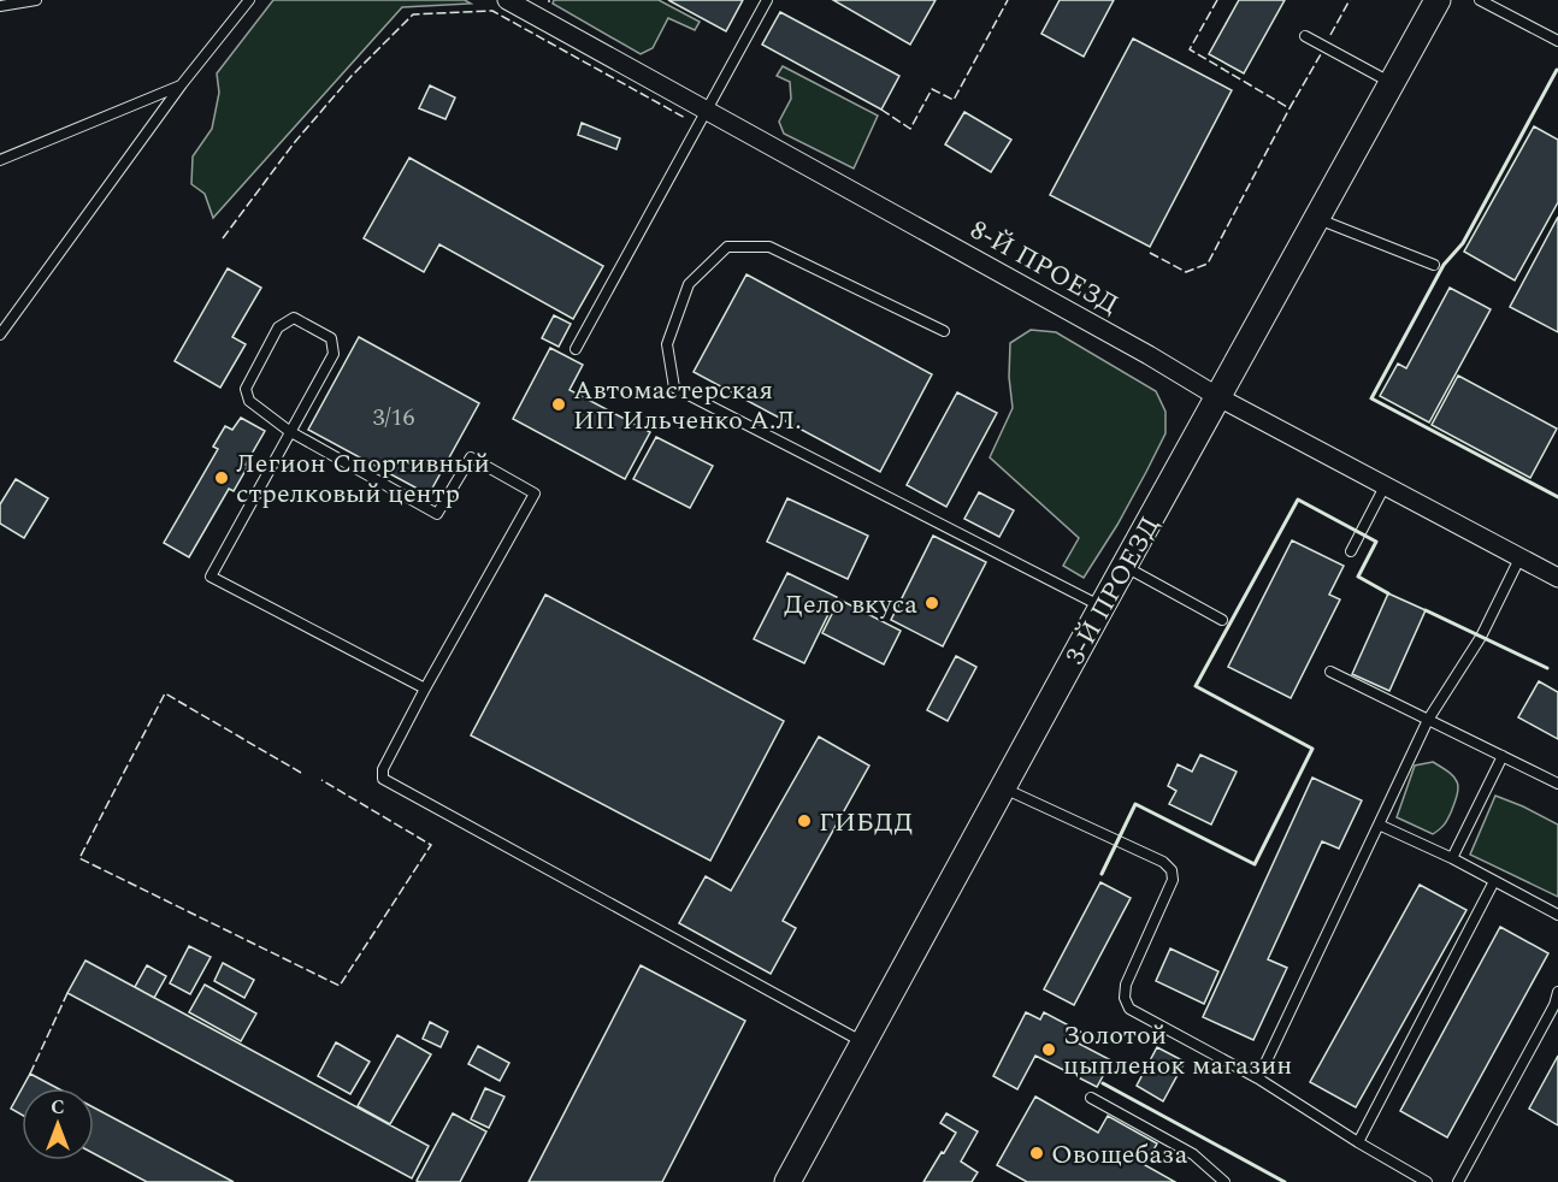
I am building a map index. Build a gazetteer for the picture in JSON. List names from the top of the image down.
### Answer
{
  "streets": {
    "street": ["8-Й ПРОЕЗД", "3-Й ПРОЕЗД"]
  },
  "crossings": [
    ["8-Й ПРОЕЗД", "3-Й ПРОЕЗД"]
  ],
  "places": [
    "Автомастерская ИП Ильченко А.Л.",
    "Легион Спортивный стрелковый центр",
    "Дело вкуса",
    "ГИБДД",
    "Золотой цыпленок магазин",
    "Овощебаза"
  ],
  "house_numbers": ["3/16"],
  "north": "top"
}
